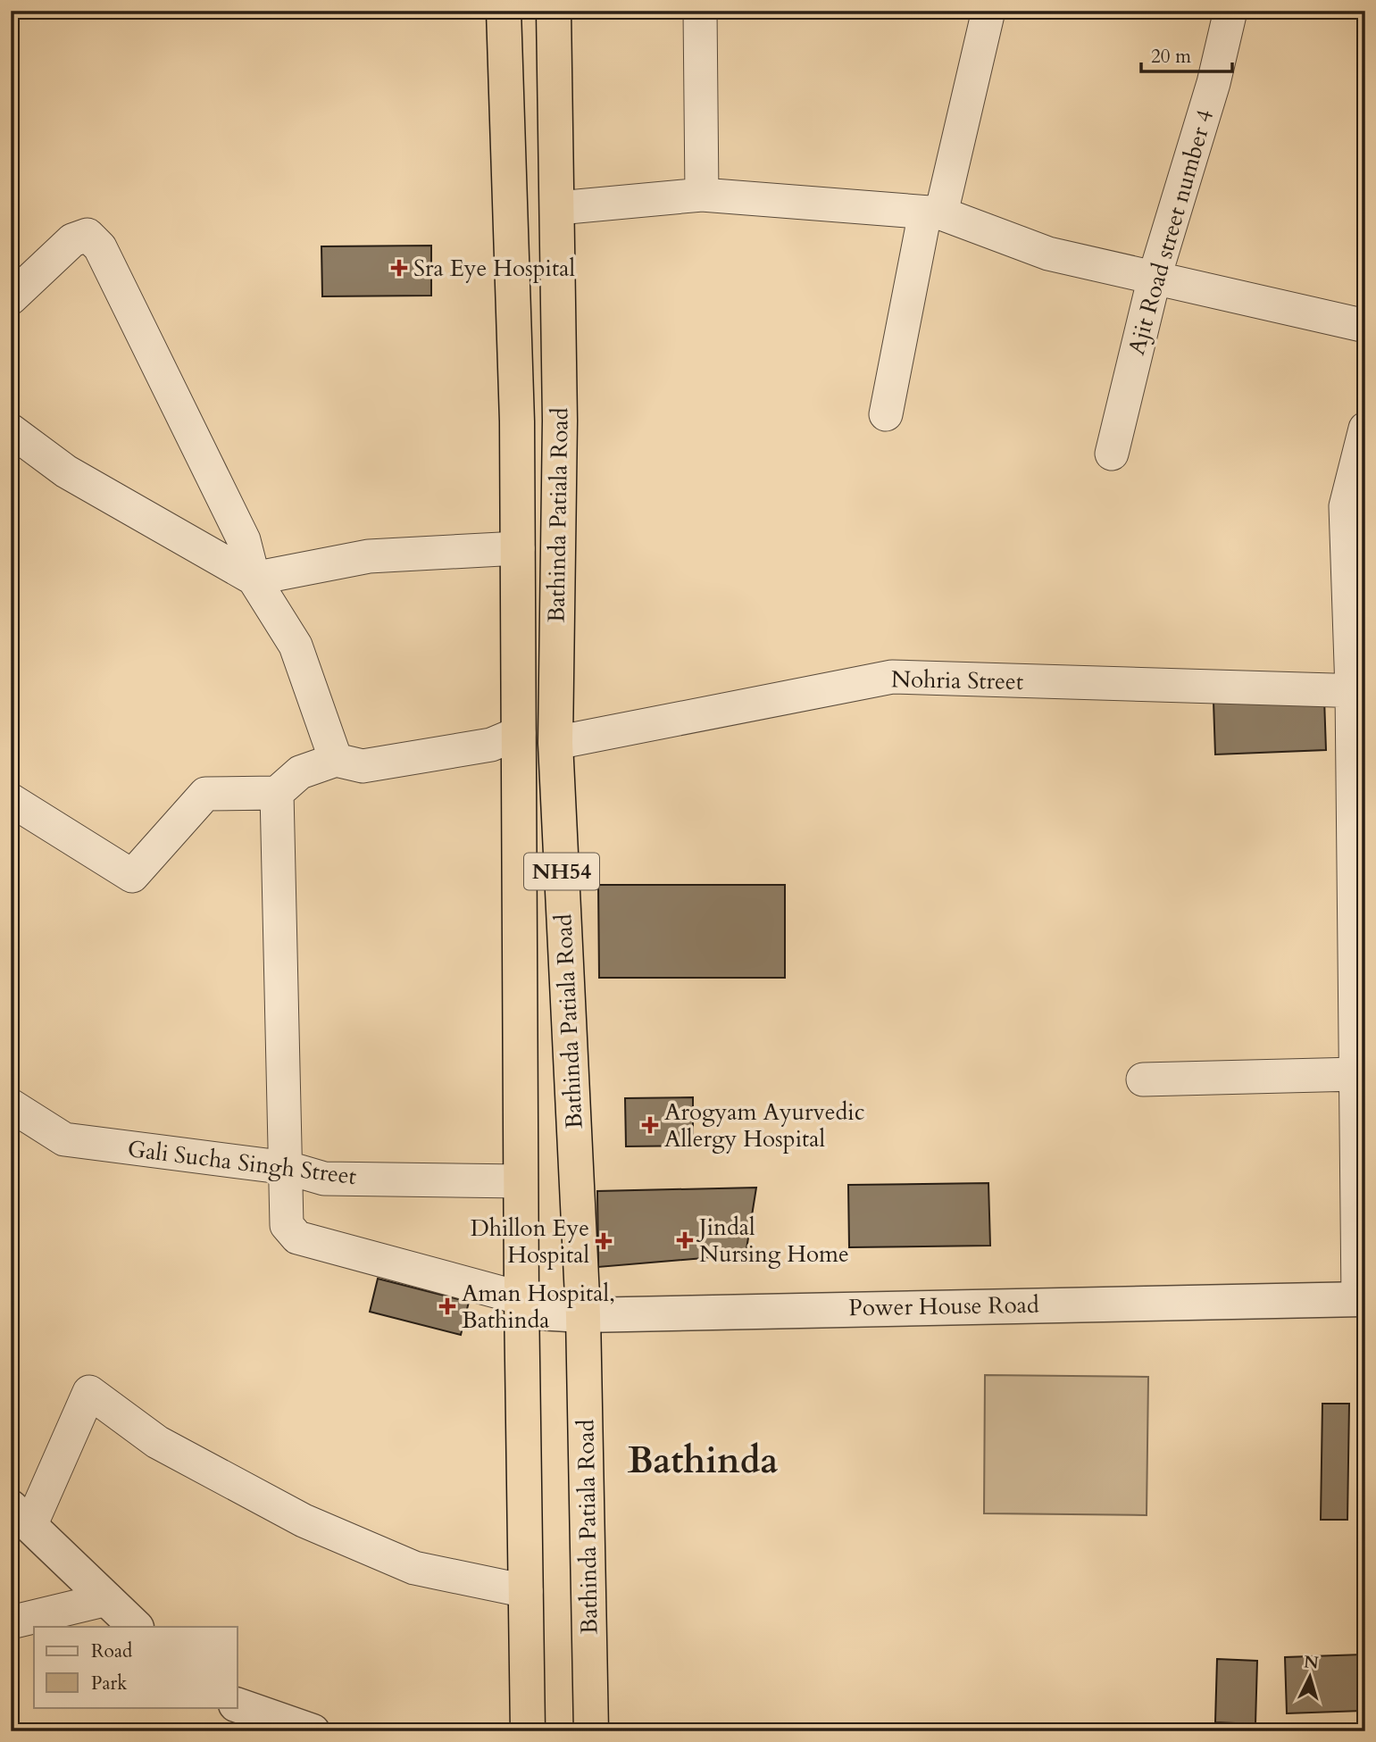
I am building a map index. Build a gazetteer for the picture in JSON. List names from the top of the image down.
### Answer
{
  "streets": {
    "highway": ["Bathinda Patiala Road", "NH54"],
    "street": [
      "Ajit Road street number 4",
      "Nohria Street",
      "Gali Sucha Singh Street",
      "Power House Road"
    ]
  },
  "crossings": [
    ["Bathinda Patiala Road", "Nohria Street"],
    ["Bathinda Patiala Road", "Power House Road"],
    ["NH54", "Gali Sucha Singh Street"],
    ["NH54", "Power House Road"]
  ],
  "districts": ["Bathinda"],
  "places": {
    "health": [
      "Sra Eye Hospital",
      "Arogyam Ayurvedic Allergy Hospital",
      "Jindal Nursing Home",
      "Dhillon Eye Hospital",
      "Aman Hospital, Bathinda"
    ]
  },
  "legend": ["Road", "Park"],
  "scale_bar": "20 m",
  "north": "top"
}
